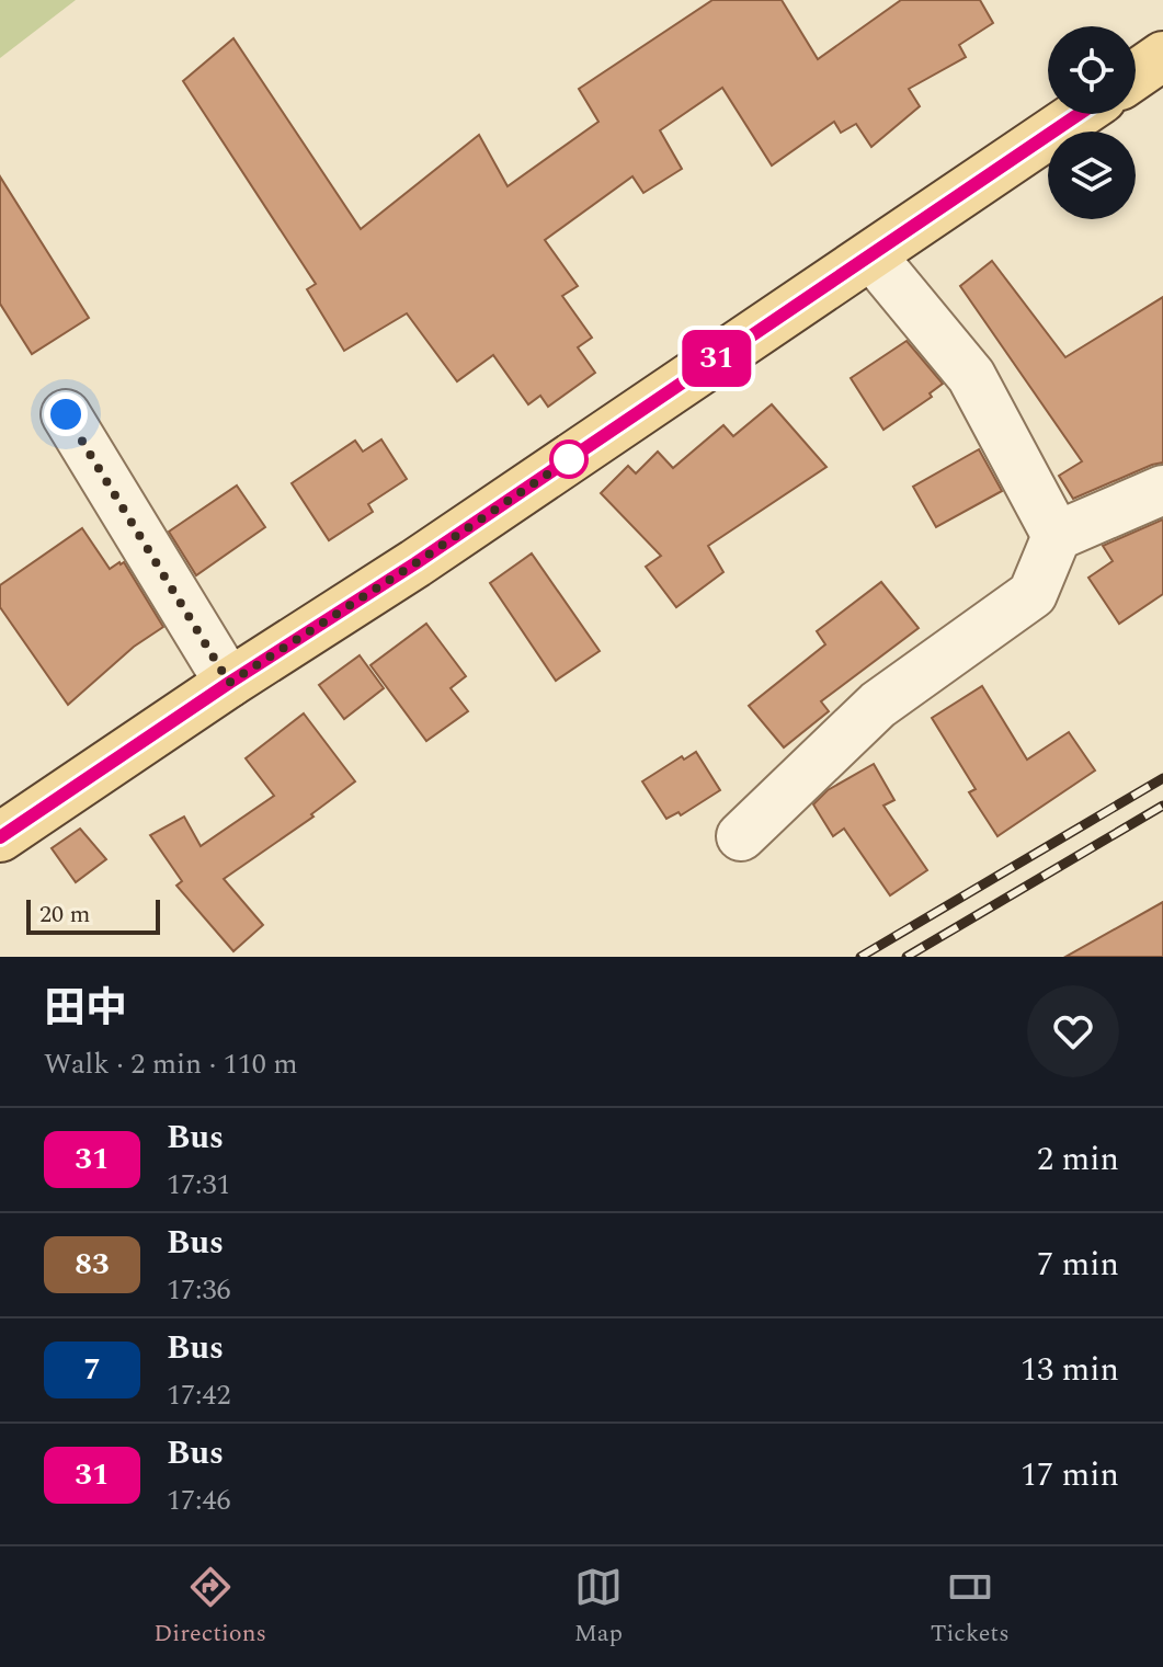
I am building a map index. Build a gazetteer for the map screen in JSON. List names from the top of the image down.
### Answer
{
  "lines": ["bus line 31"],
  "scale_bar": "20 m",
  "page": {
    "on_map": "31",
    "scale": "20 m",
    "heading": ["田中", "Walk · 2 min · 110 m"],
    "list": [
      {
        "mark": "31",
        "name": "Bus",
        "note": "17:31",
        "value": "2 min"
      },
      {
        "mark": "83",
        "name": "Bus",
        "note": "17:36",
        "value": "7 min"
      },
      {
        "mark": "7",
        "name": "Bus",
        "note": "17:42",
        "value": "13 min"
      },
      {
        "mark": "31",
        "name": "Bus",
        "note": "17:46",
        "value": "17 min"
      }
    ],
    "tabs": ["Directions", "Map", "Tickets"]
  }
}
